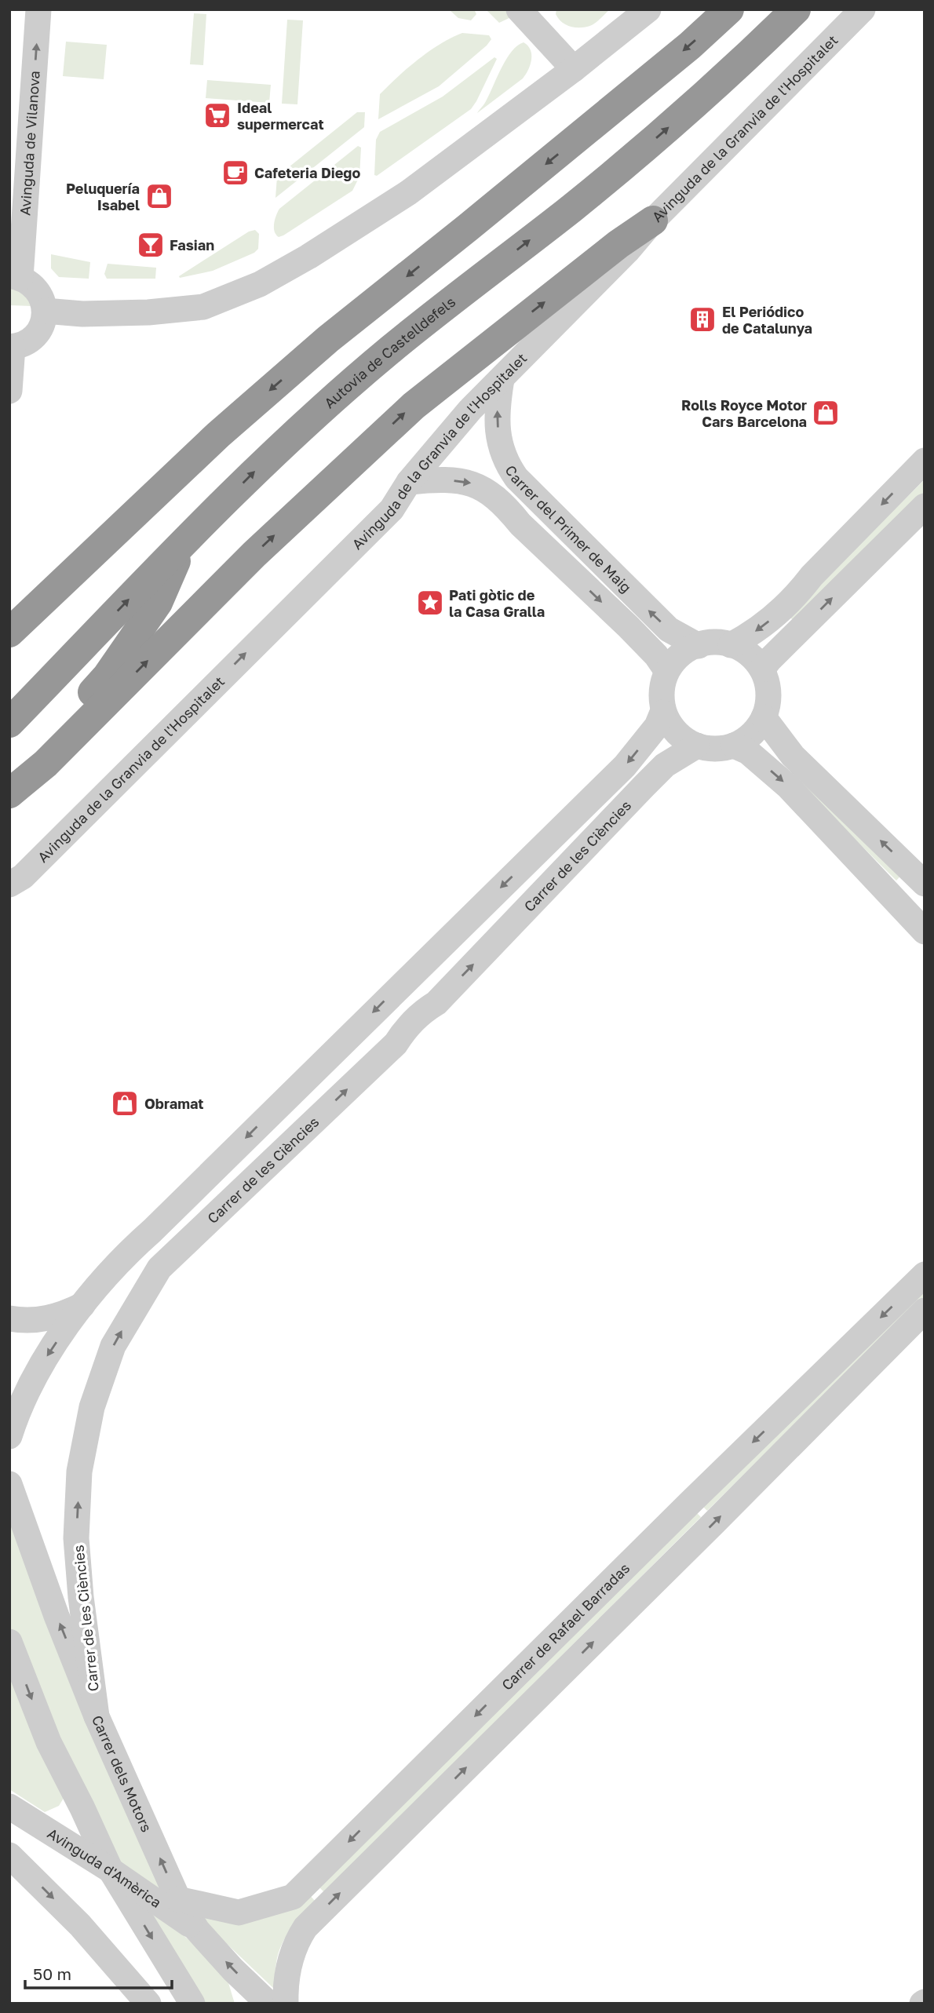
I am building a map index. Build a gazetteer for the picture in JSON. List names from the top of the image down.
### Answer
{
  "streets": {
    "highway": ["Autovia de Castelldefels"],
    "street": [
      "Avinguda de la Granvia de l'Hospitalet",
      "Avinguda de Vilanova",
      "Carrer del Primer de Maig",
      "Carrer de les Ciències",
      "Carrer de Rafael Barradas",
      "Carrer dels Motors",
      "Avinguda d'Amèrica"
    ]
  },
  "crossings": [
    ["Avinguda de la Granvia de l'Hospitalet", "Carrer del Primer de Maig"],
    ["Carrer del Primer de Maig", "Carrer de les Ciències"],
    ["Carrer de les Ciències", "Carrer dels Motors"],
    ["Carrer de Rafael Barradas", "Carrer dels Motors"],
    ["Carrer dels Motors", "Avinguda d'Amèrica"]
  ],
  "one_way": ["Avinguda de la Granvia de l'Hospitalet", "Avinguda de Vilanova"],
  "places": {
    "supermarket": ["Ideal supermercat"],
    "cafe": ["Cafeteria Diego"],
    "shop": ["Peluquería Isabel", "Rolls Royce Motor Cars Barcelona", "Obramat"],
    "bar": ["Fasian"],
    "building": ["El Periódico de Catalunya"],
    "place": ["Pati gòtic de la Casa Gralla"]
  },
  "scale_bar": "50 m"
}
